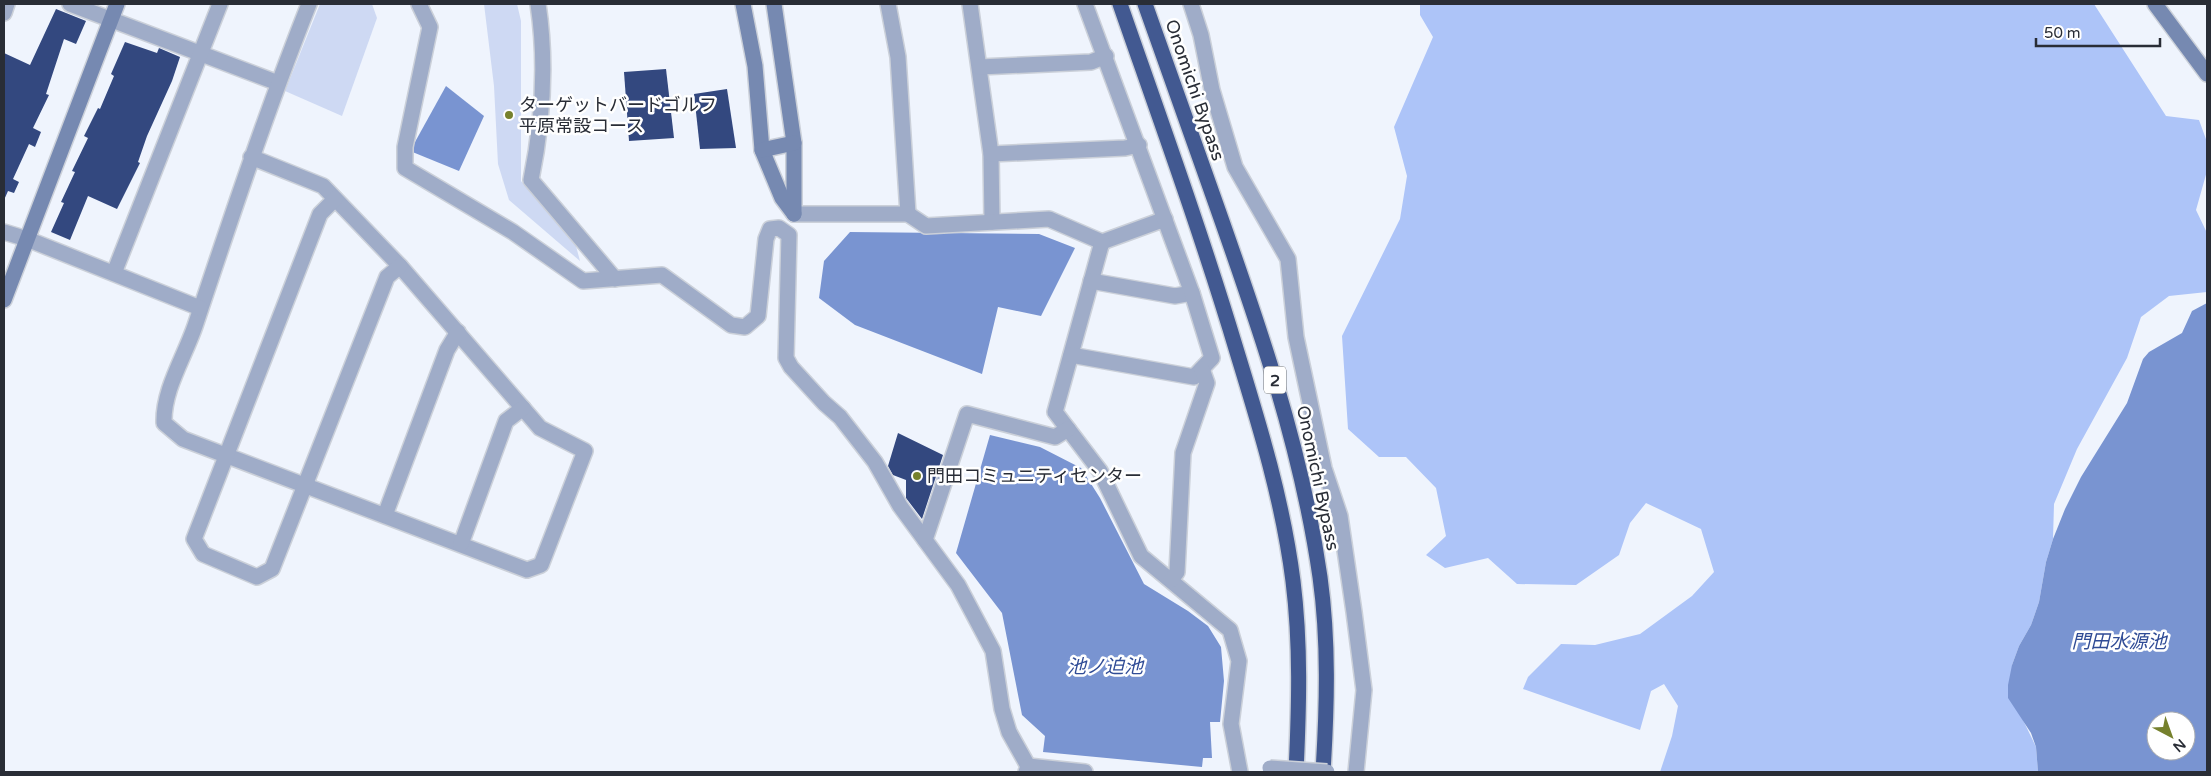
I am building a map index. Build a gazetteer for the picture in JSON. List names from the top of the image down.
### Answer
{
  "streets": {
    "highway": ["Onomichi Bypass", "2"]
  },
  "water": ["門田水源池", "池ノ迫池"],
  "places": ["ターゲットバードゴルフ 平原常設コース", "門田コミュニティセンター"],
  "scale_bar": "50 m",
  "north": "bottom right"
}
